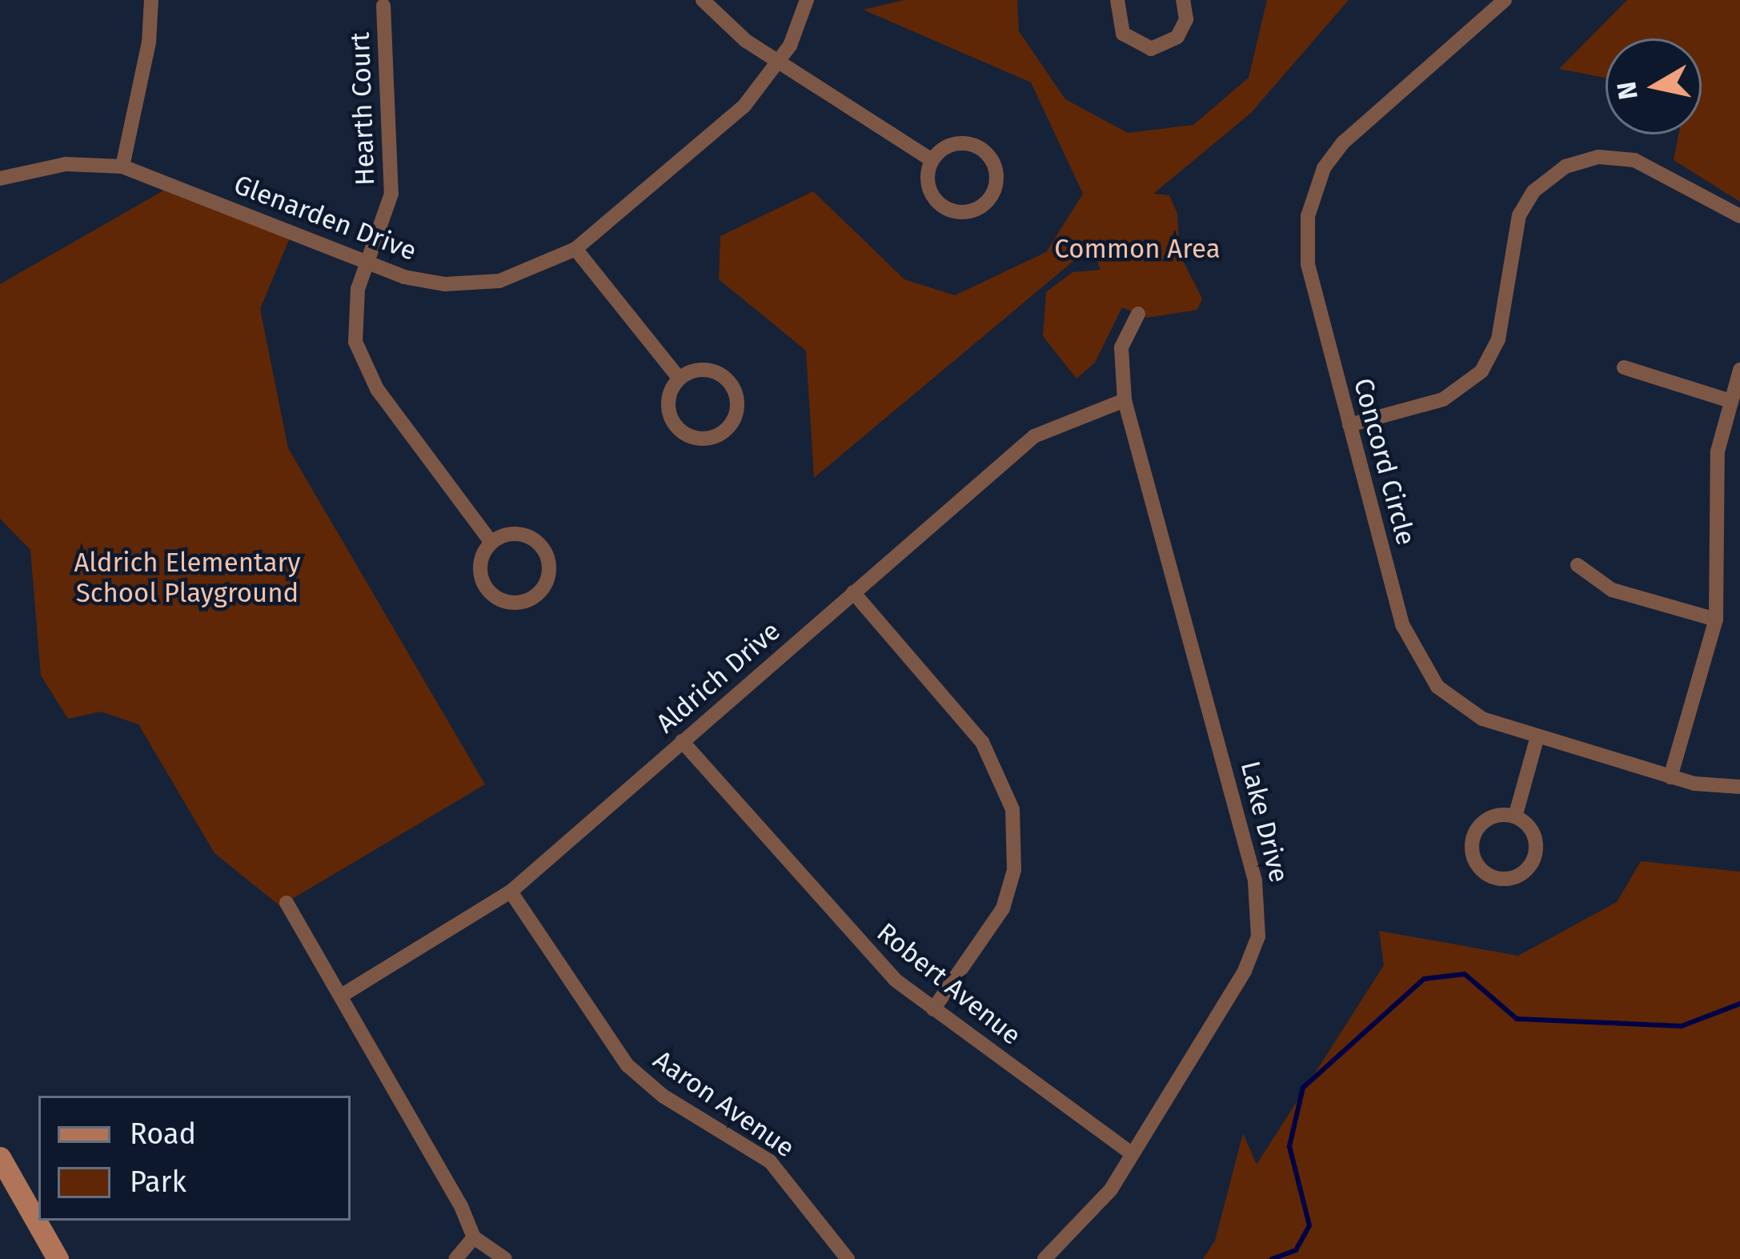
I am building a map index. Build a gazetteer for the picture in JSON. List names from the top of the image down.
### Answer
{
  "streets": {
    "street": [
      "Hearth Court",
      "Glenarden Drive",
      "Concord Circle",
      "Aldrich Drive",
      "Lake Drive",
      "Robert Avenue",
      "Aaron Avenue"
    ]
  },
  "crossings": [
    ["Hearth Court", "Glenarden Drive"],
    ["Aldrich Drive", "Lake Drive"],
    ["Aldrich Drive", "Robert Avenue"],
    ["Aldrich Drive", "Aaron Avenue"],
    ["Lake Drive", "Robert Avenue"]
  ],
  "parks": ["Common Area", "Aldrich Elementary School Playground"],
  "legend": ["Road", "Park"],
  "north": "left"
}
